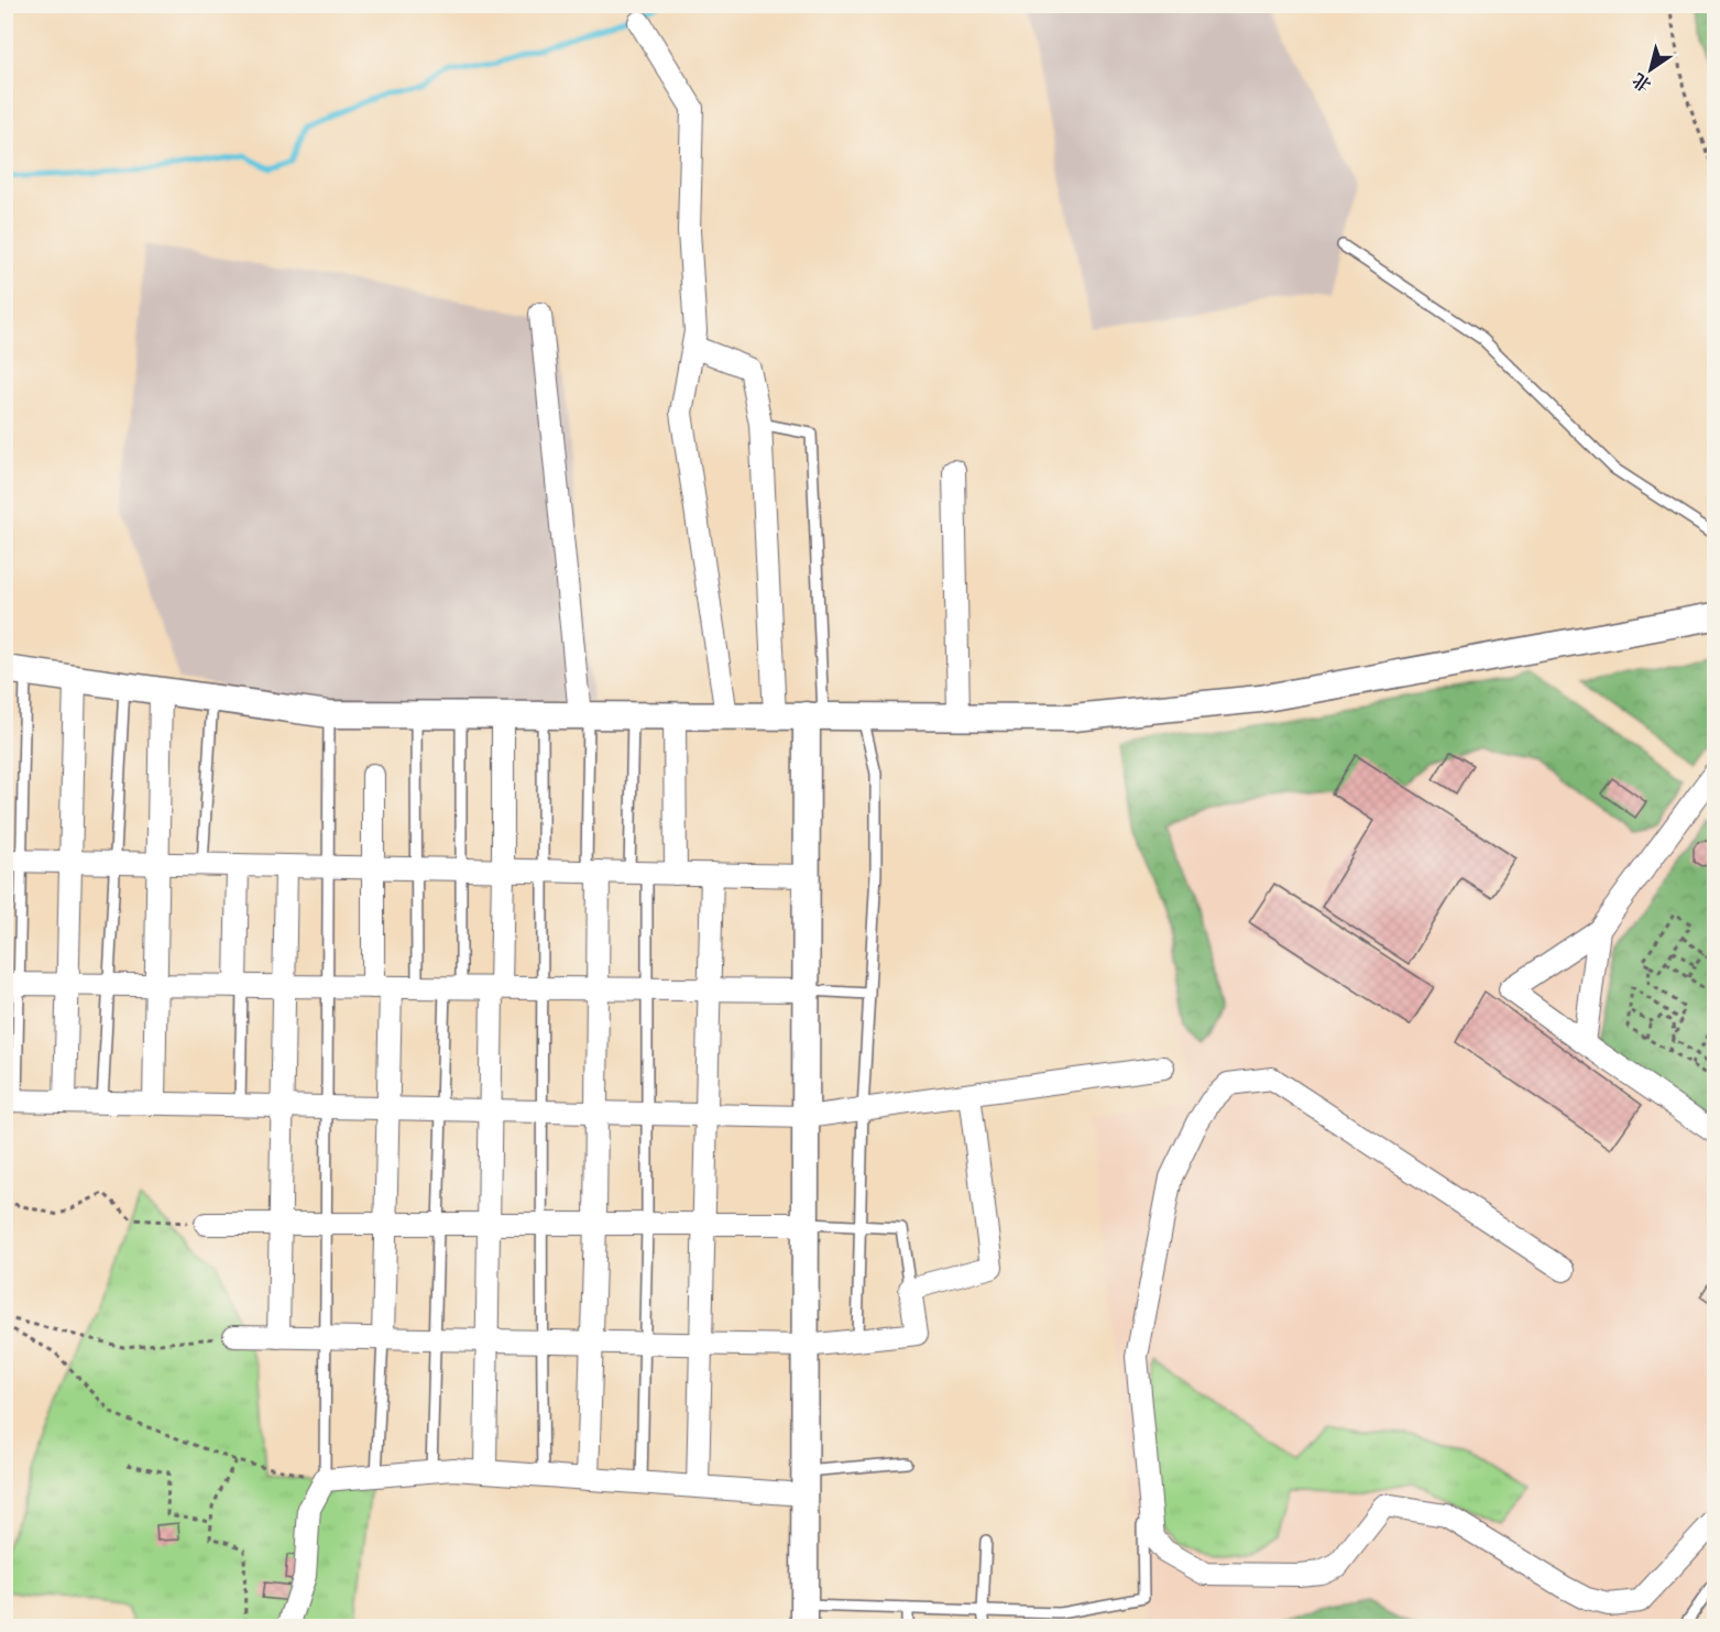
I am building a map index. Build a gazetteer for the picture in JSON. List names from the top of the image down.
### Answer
{
  "north": "bottom left"
}
